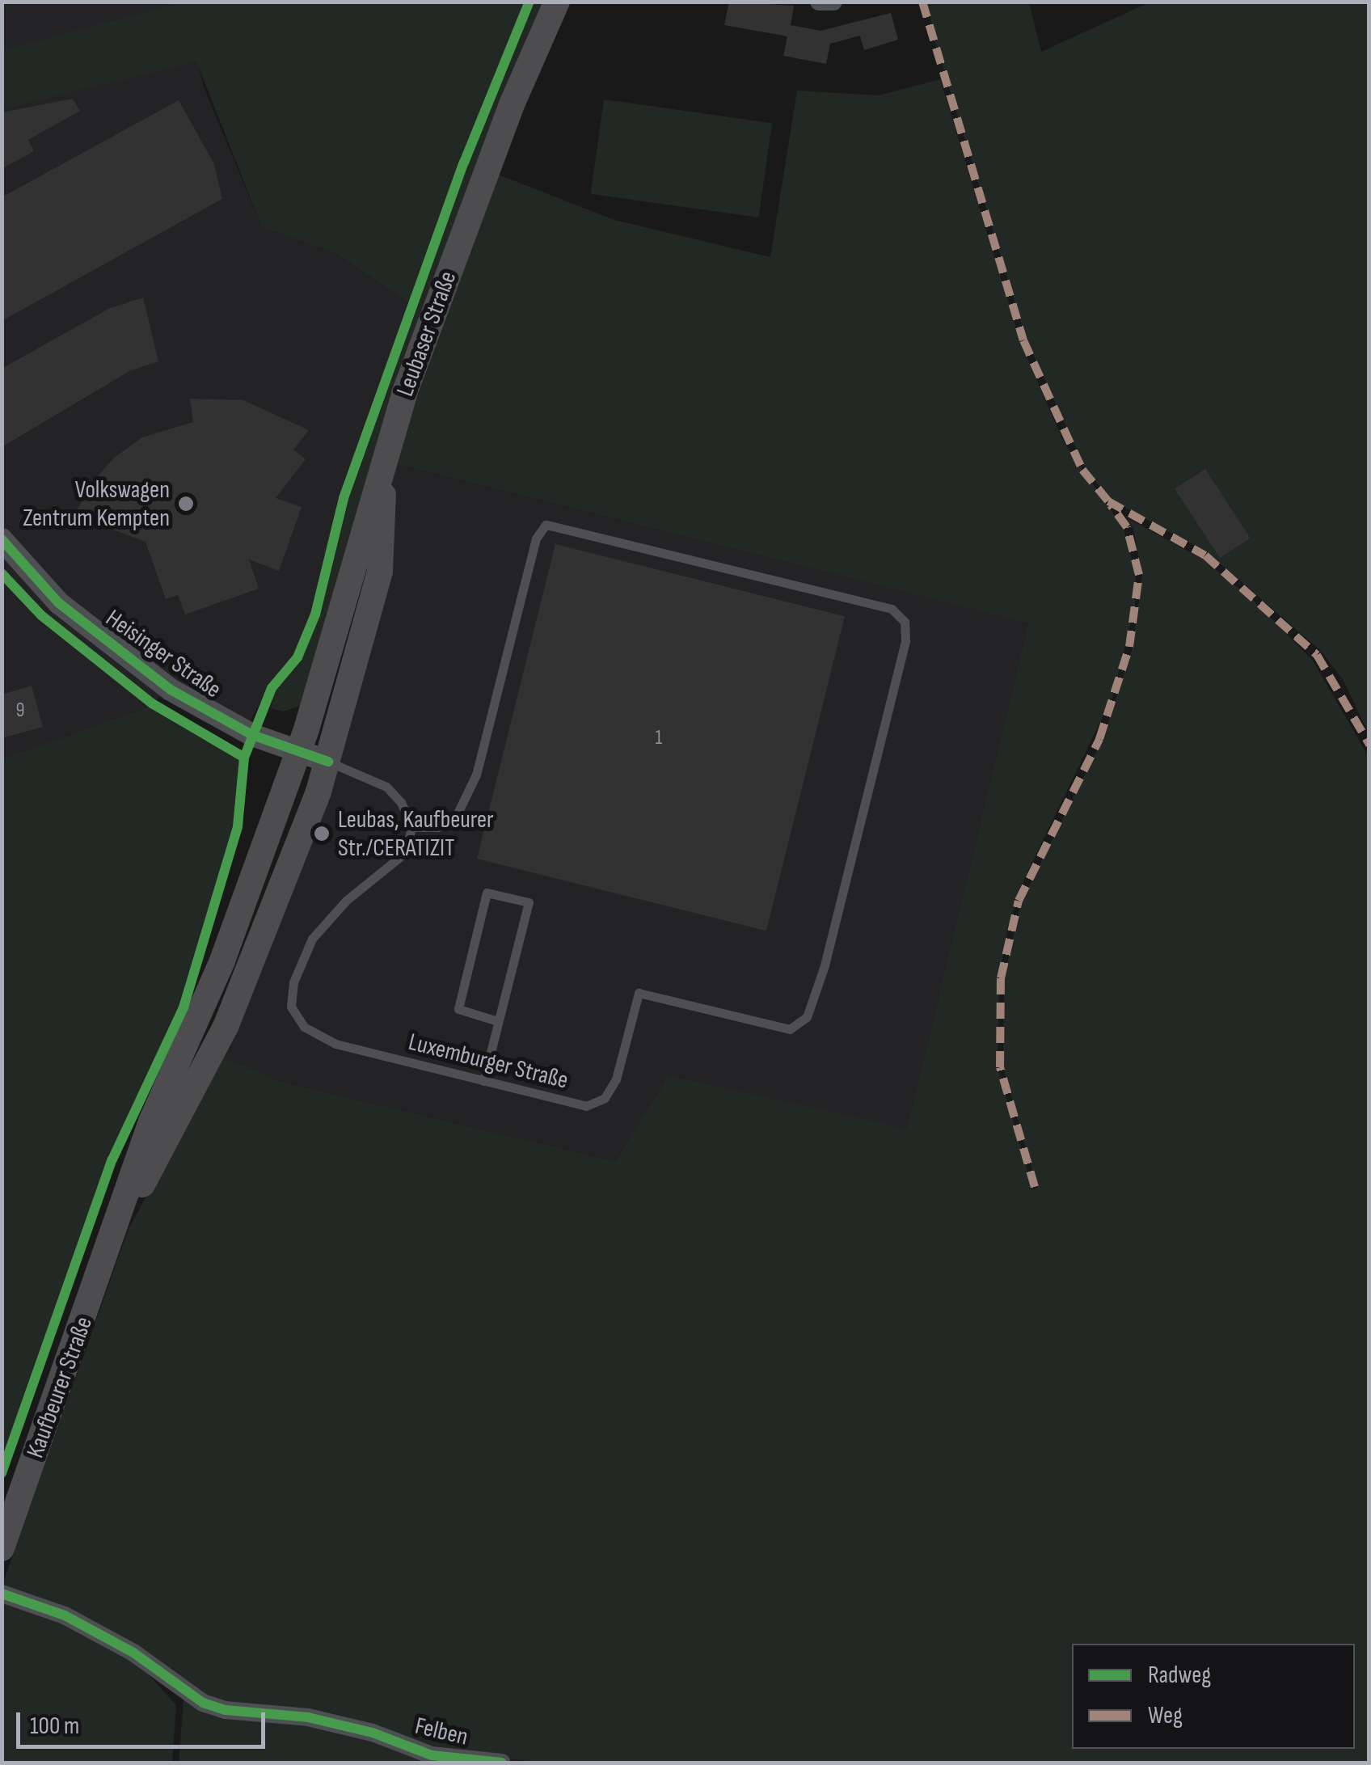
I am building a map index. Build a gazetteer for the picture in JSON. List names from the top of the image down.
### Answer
{
  "streets": {
    "main road": ["Leubaser Straße", "Kaufbeurer Straße"],
    "street": ["Heisinger Straße", "Felben"],
    "lane": ["Luxemburger Straße"]
  },
  "crossings": [
    ["Leubaser Straße", "Heisinger Straße"],
    ["Leubaser Straße", "Kaufbeurer Straße"]
  ],
  "places": ["Volkswagen Zentrum Kempten", "Leubas, Kaufbeurer Str./CERATIZIT"],
  "house_numbers": ["9", "1"],
  "legend": ["Radweg", "Weg"],
  "scale_bar": "100 m"
}
